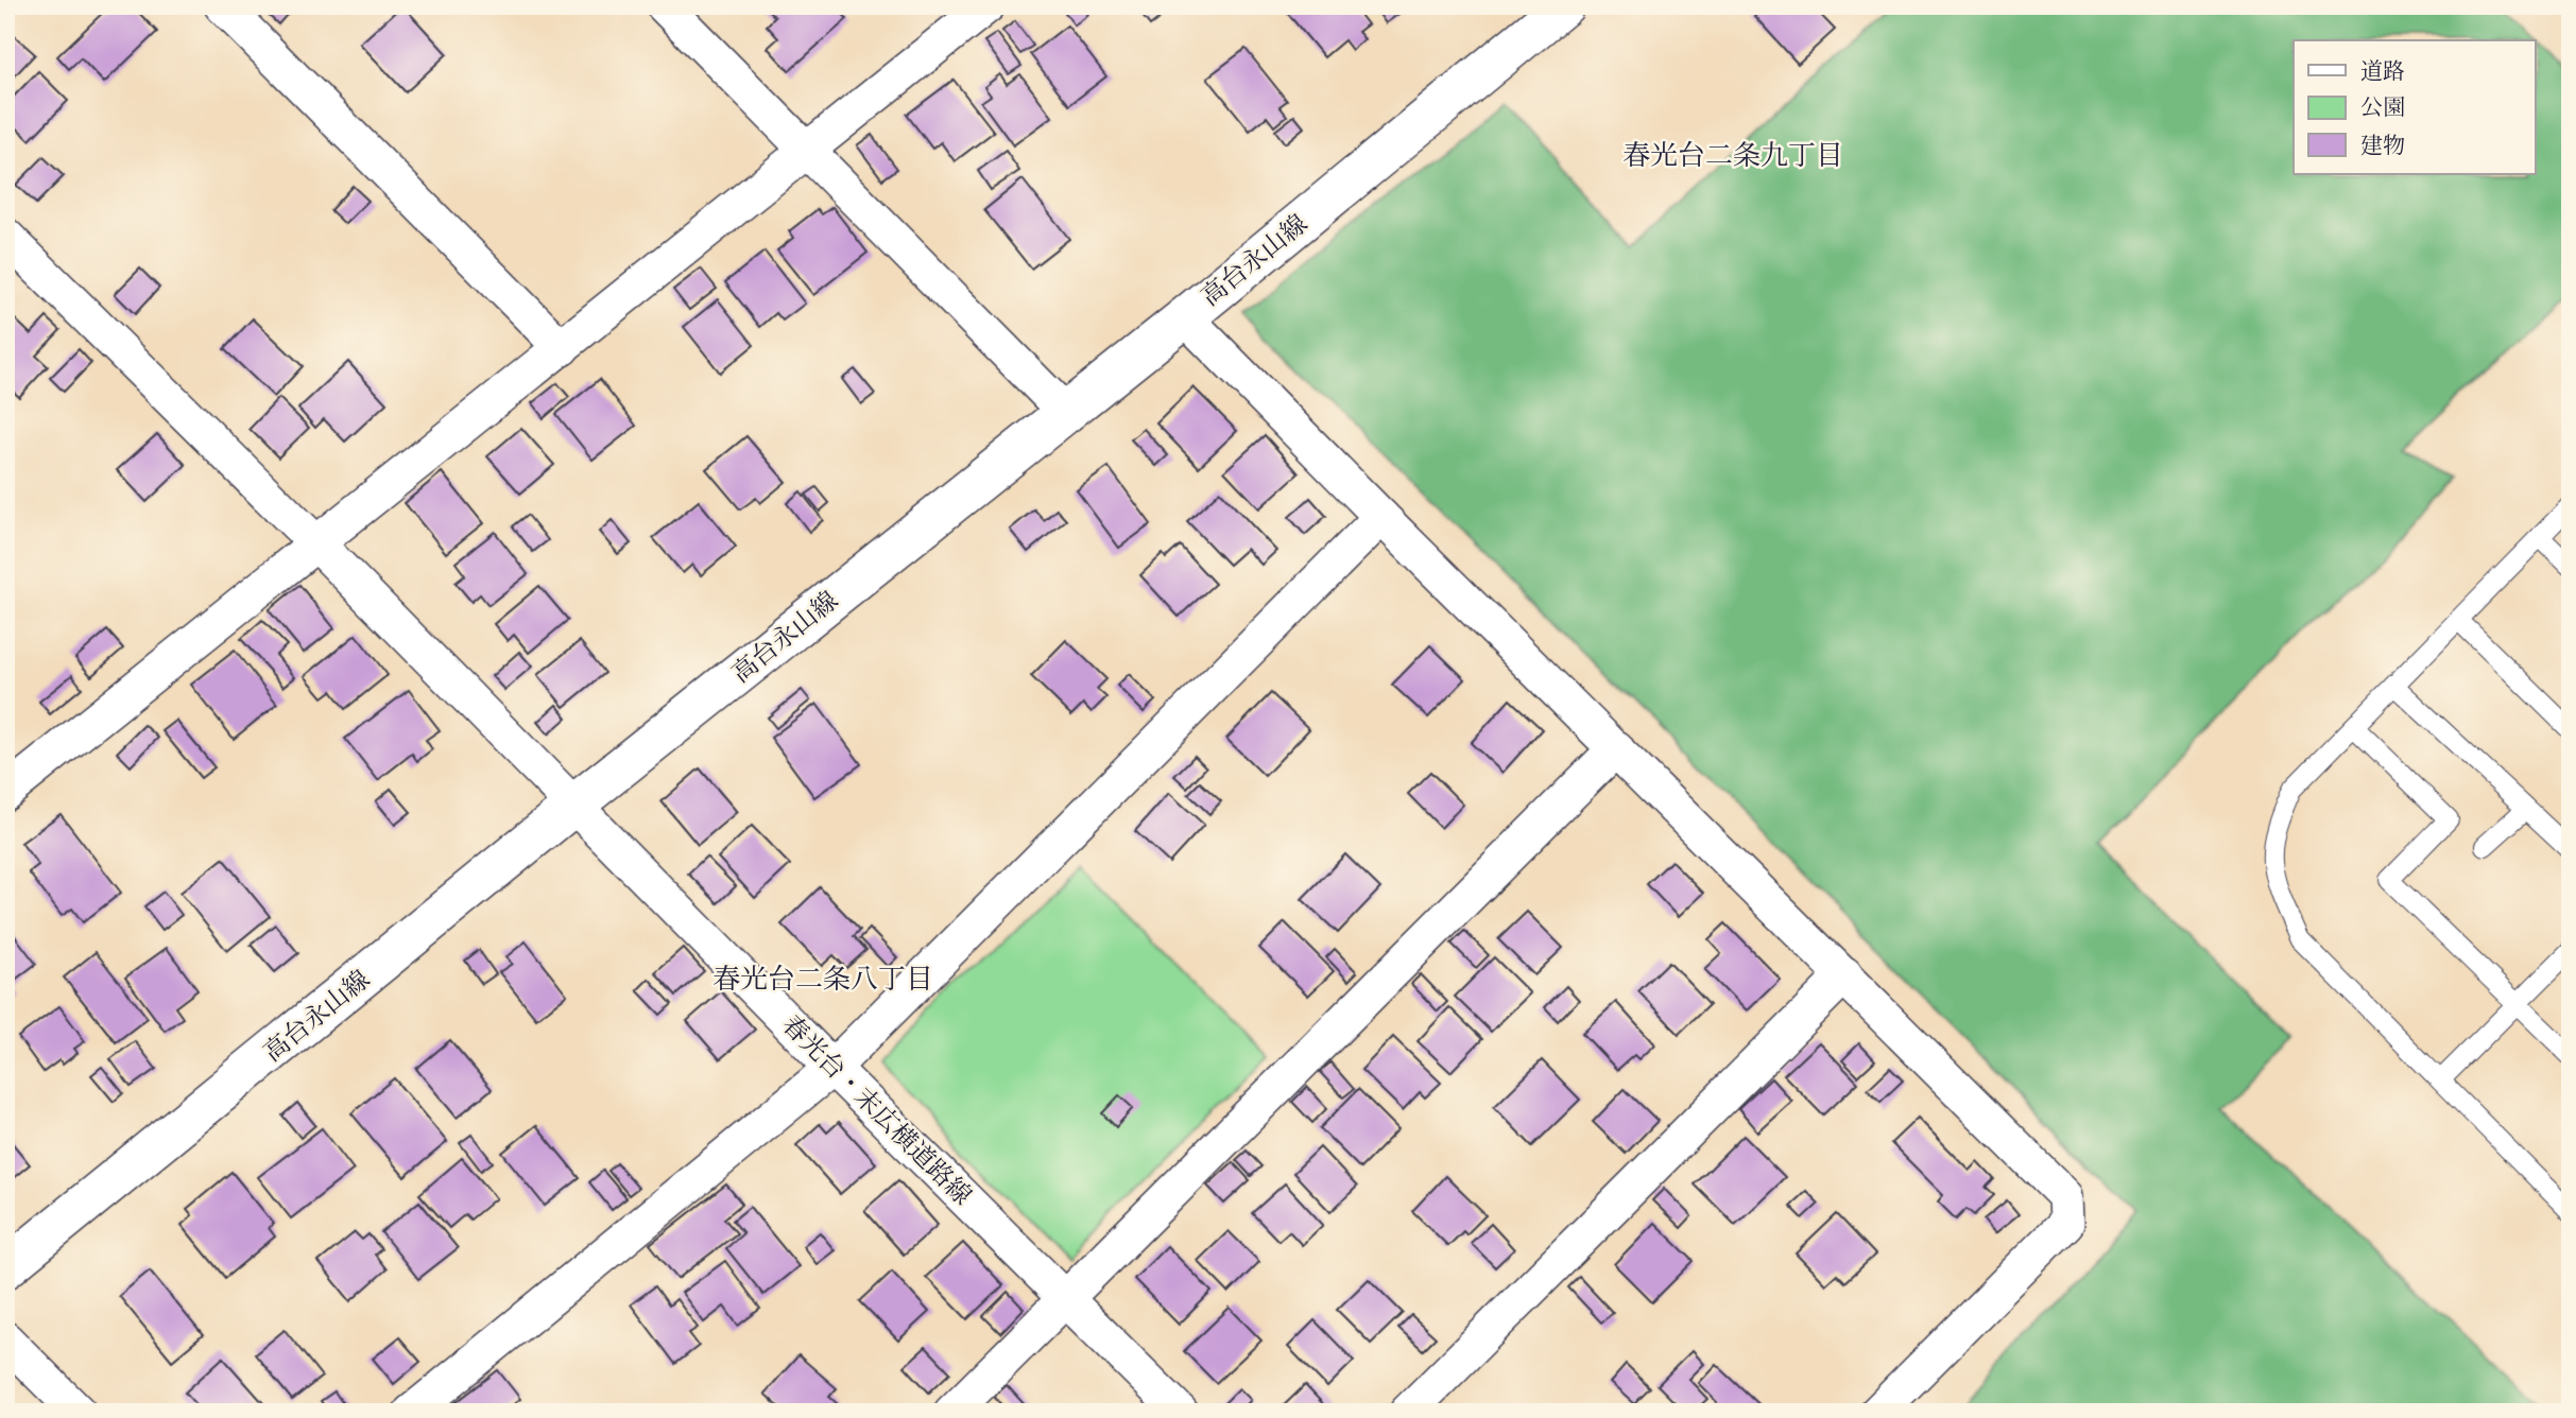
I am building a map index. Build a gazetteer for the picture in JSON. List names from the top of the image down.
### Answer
{
  "streets": {
    "street": ["高台永山線", "春光台・末広横道路線"]
  },
  "crossings": [
    ["高台永山線", "春光台・末広横道路線"]
  ],
  "districts": ["春光台二条九丁目", "春光台二条八丁目"],
  "legend": ["道路", "公園", "建物"]
}
